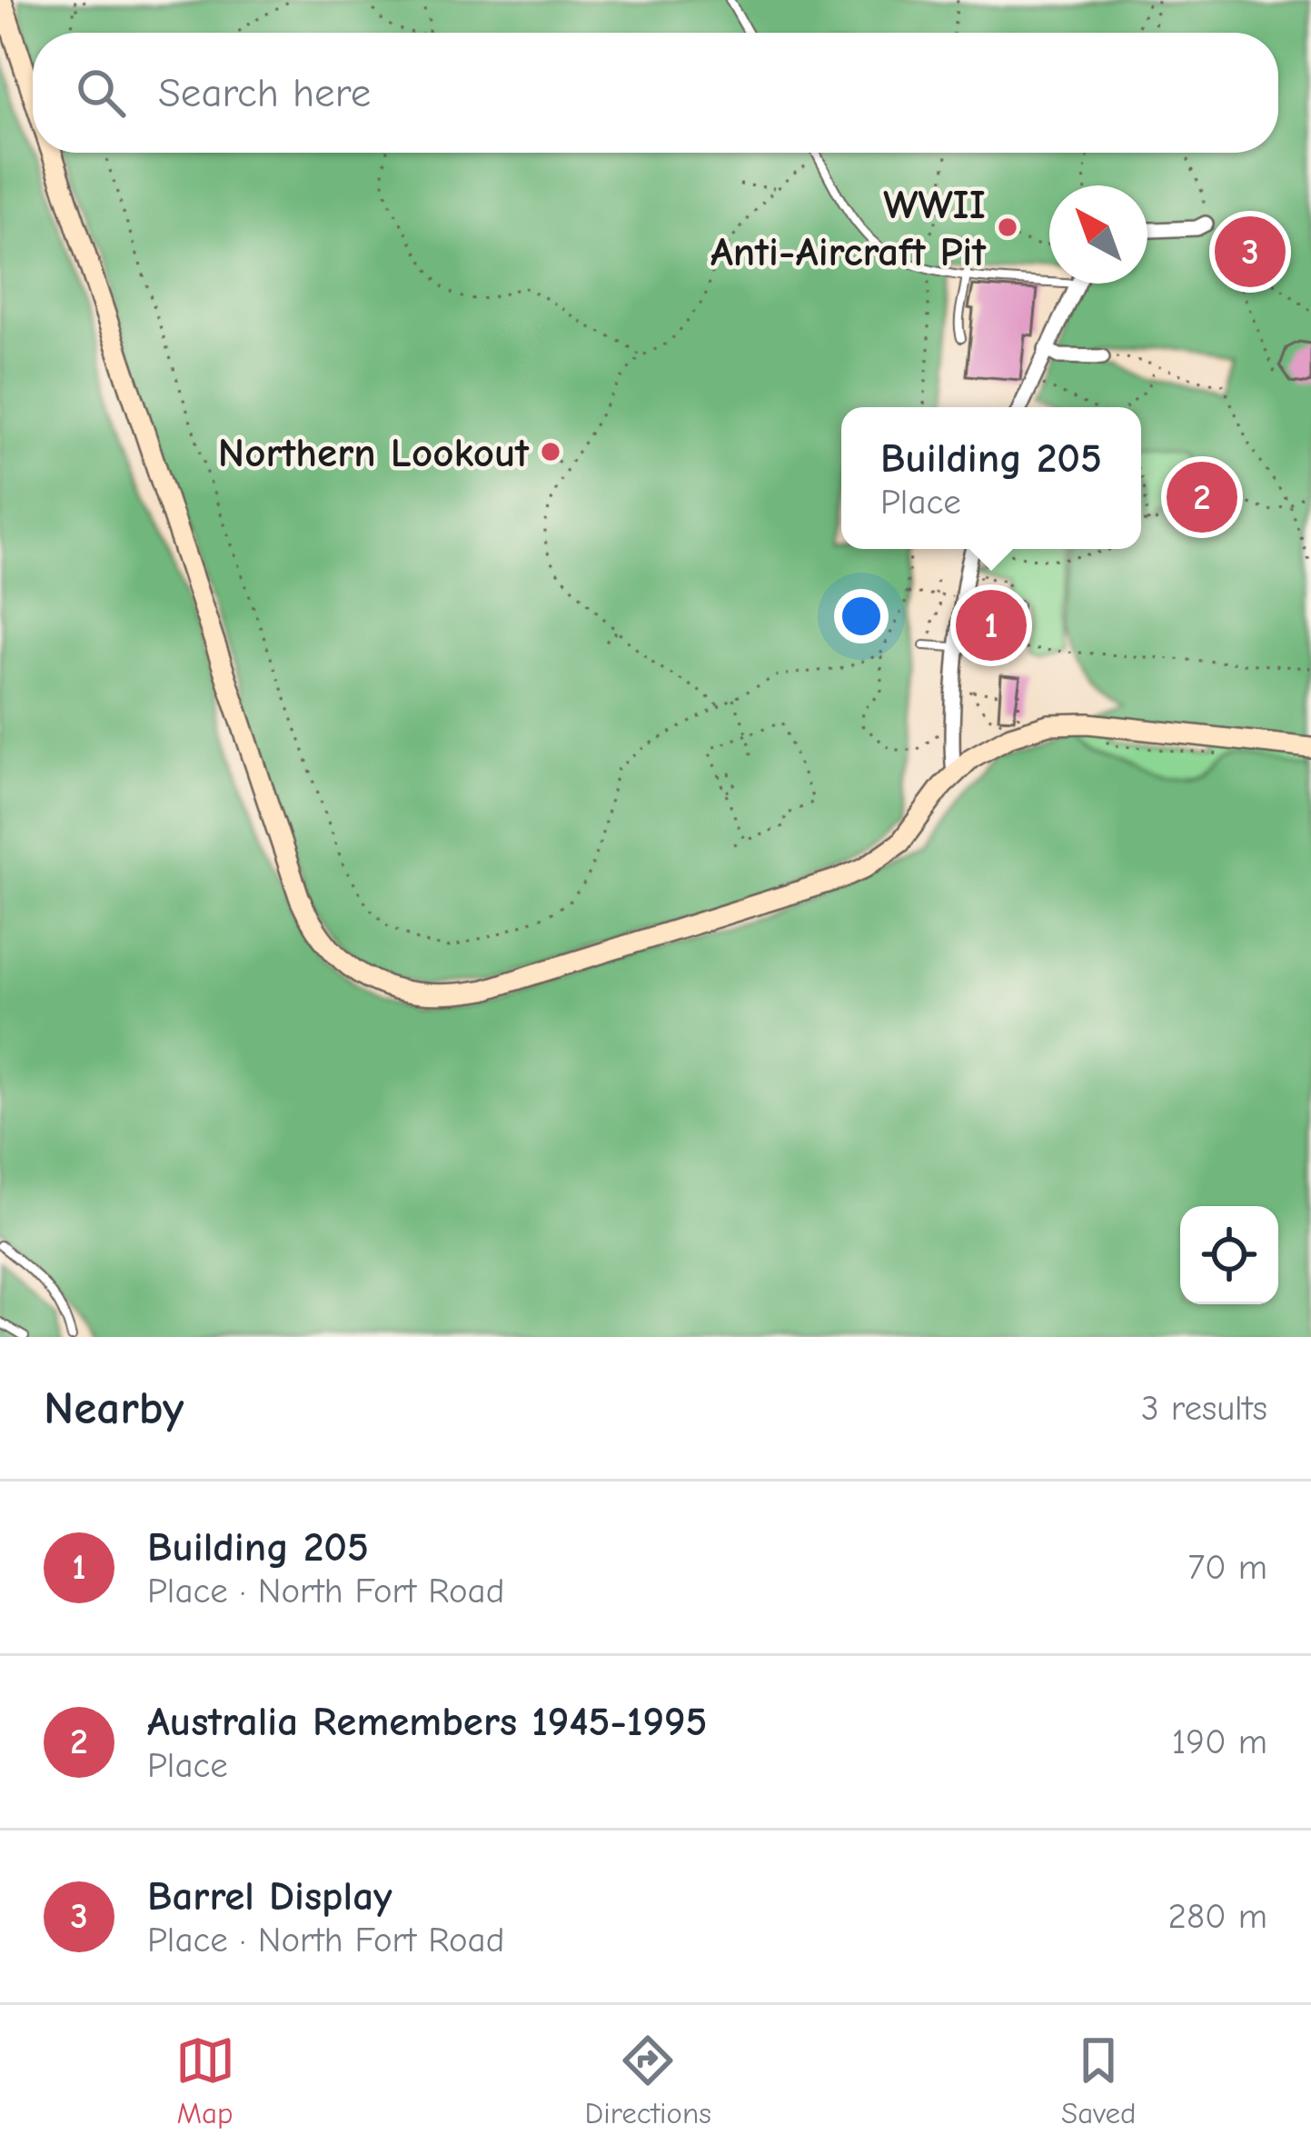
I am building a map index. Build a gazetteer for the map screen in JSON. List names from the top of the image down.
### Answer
{
  "places": ["WWII Anti-Aircraft Pit", "Northern Lookout"],
  "north": "top left",
  "page": {
    "search": "Search here",
    "pins": ["3", "2", "1"],
    "popup": ["Building 205", "Place"],
    "heading": ["Nearby", "3 results"],
    "list": [
      {
        "mark": "1",
        "name": "Building 205",
        "note": "Place · North Fort Road",
        "value": "70 m"
      },
      {
        "mark": "2",
        "name": "Australia Remembers 1945-1995",
        "note": "Place",
        "value": "190 m"
      },
      {
        "mark": "3",
        "name": "Barrel Display",
        "note": "Place · North Fort Road",
        "value": "280 m"
      }
    ],
    "nav": ["Map", "Directions", "Saved"]
  }
}
